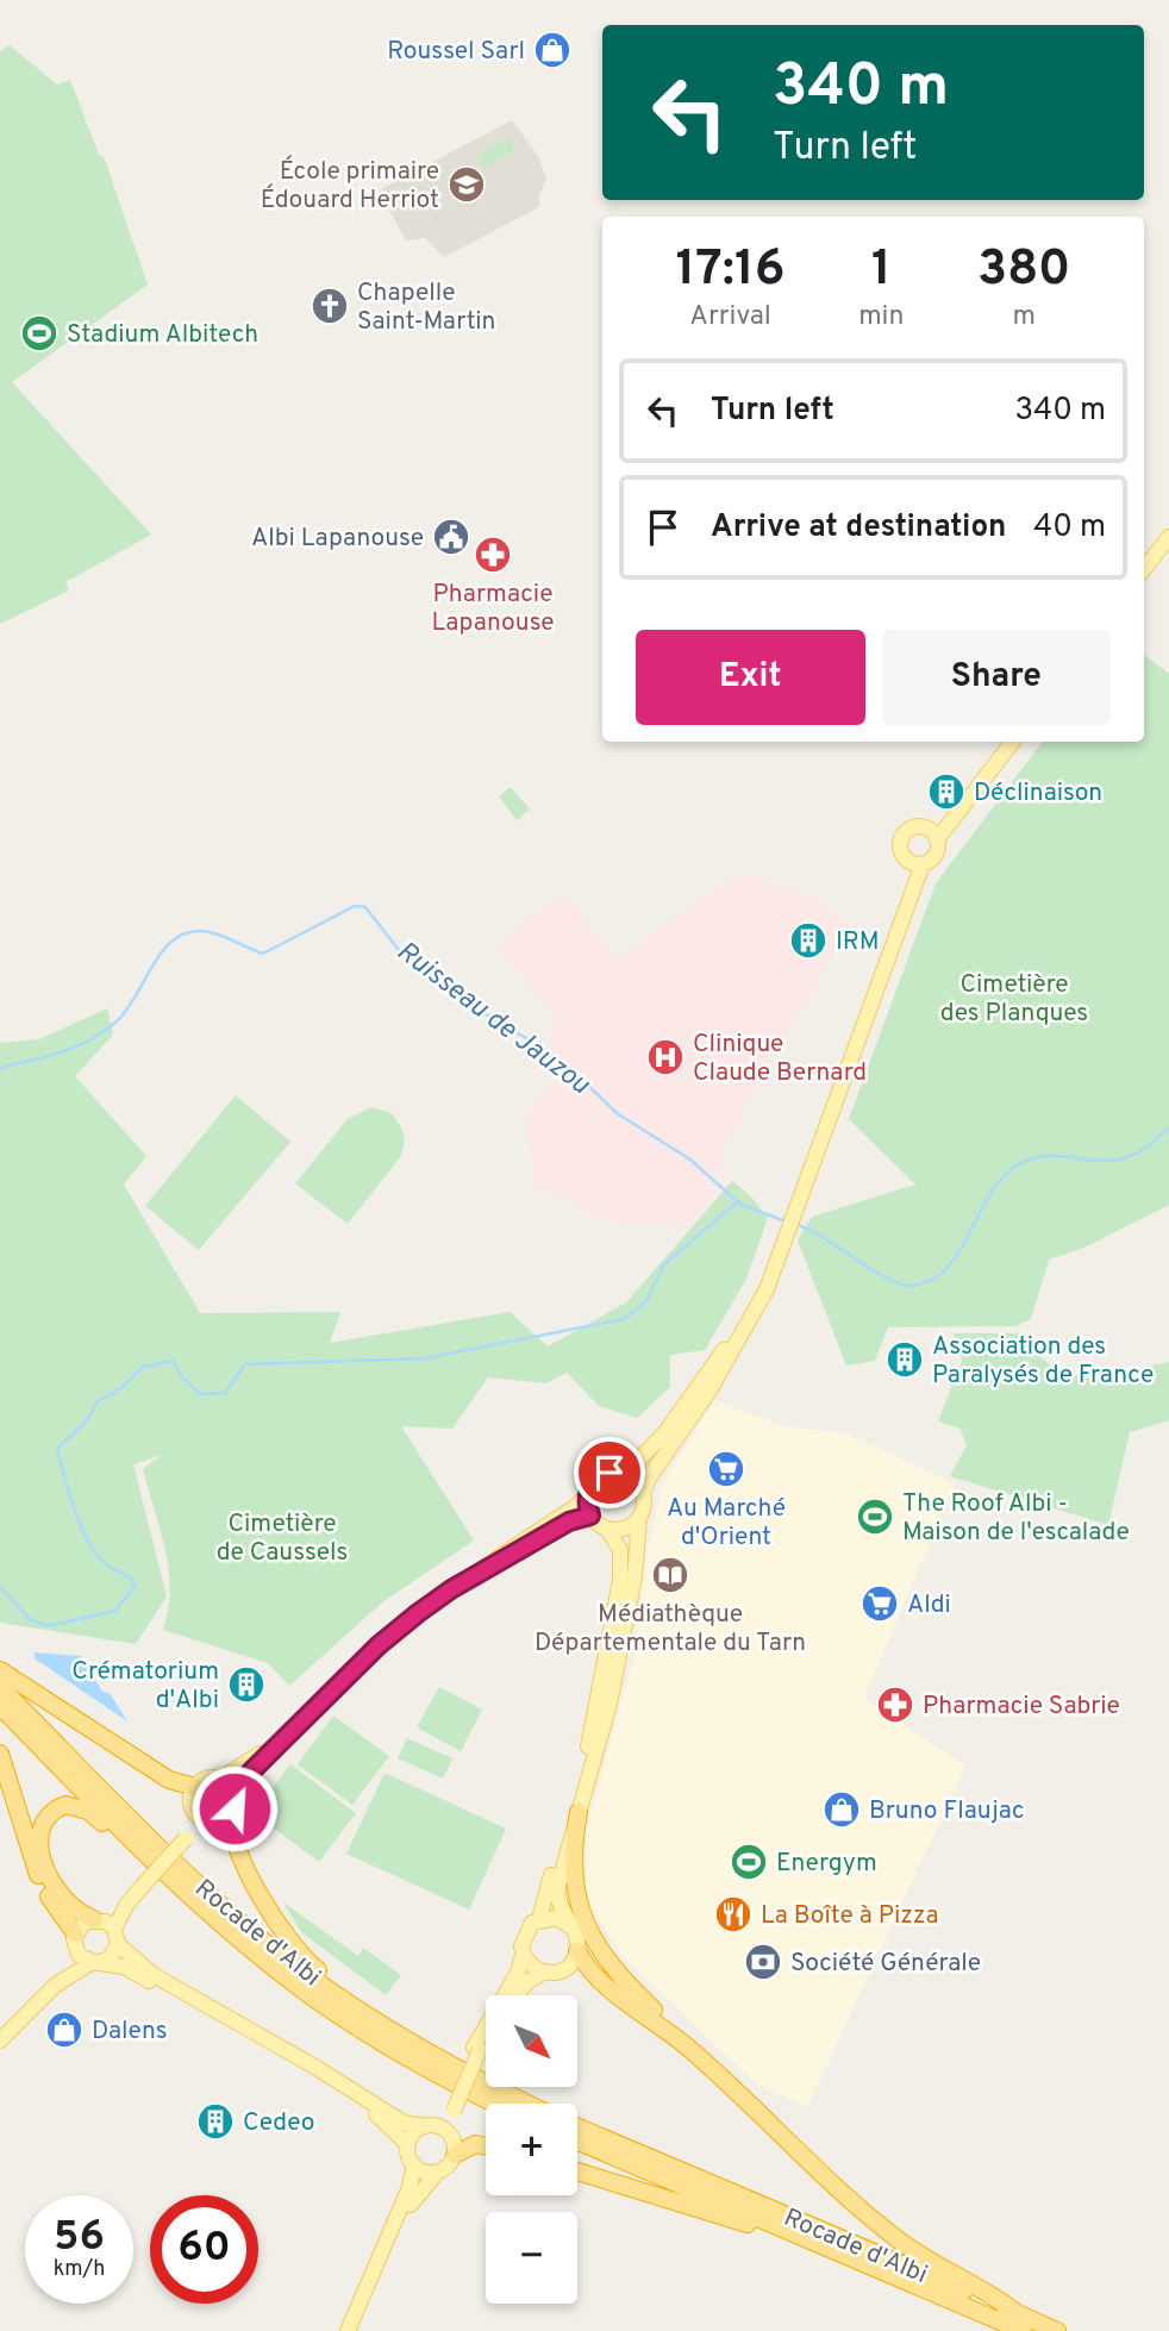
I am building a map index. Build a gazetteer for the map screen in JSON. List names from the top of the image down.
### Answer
{
  "streets": {
    "highway": ["Rocade d'Albi"]
  },
  "water": ["Ruisseau de Jauzou"],
  "parks": ["Cimetière des Planques", "Cimetière de Caussels"],
  "places": {
    "shop": ["Roussel Sarl", "Bruno Flaujac", "Dalens"],
    "school or university": ["École primaire Édouard Herriot"],
    "church": ["Chapelle Saint-Martin"],
    "sports": ["Stadium Albitech", "The Roof Albi - Maison de l'escalade", "Energym"],
    "public building": ["Albi Lapanouse"],
    "pharmacy": ["Pharmacie Lapanouse", "Pharmacie Sabrie"],
    "building": [
      "Déclinaison",
      "IRM",
      "Association des Paralysés de France",
      "Crématorium d'Albi",
      "Cedeo"
    ],
    "hospital": ["Clinique Claude Bernard"],
    "supermarket": ["Au Marché d'Orient", "Aldi"],
    "library": ["Médiathèque Départementale du Tarn"],
    "restaurant": ["La Boîte à Pizza"],
    "bank": ["Société Générale"]
  },
  "north": "bottom right",
  "page": {
    "turn": ["340 m", "Turn left"],
    "eta": [
      "17:16",
      "Arrival",
      "1",
      "min",
      "380",
      "m"
    ],
    "list": [
      {
        "name": "Turn left",
        "value": "340 m"
      },
      {
        "name": "Arrive at destination",
        "value": "40 m"
      }
    ],
    "buttons": ["Exit", "Share"],
    "map_buttons": ["+", "−"],
    "speed": "56 km/h",
    "limit": "60"
  }
}
